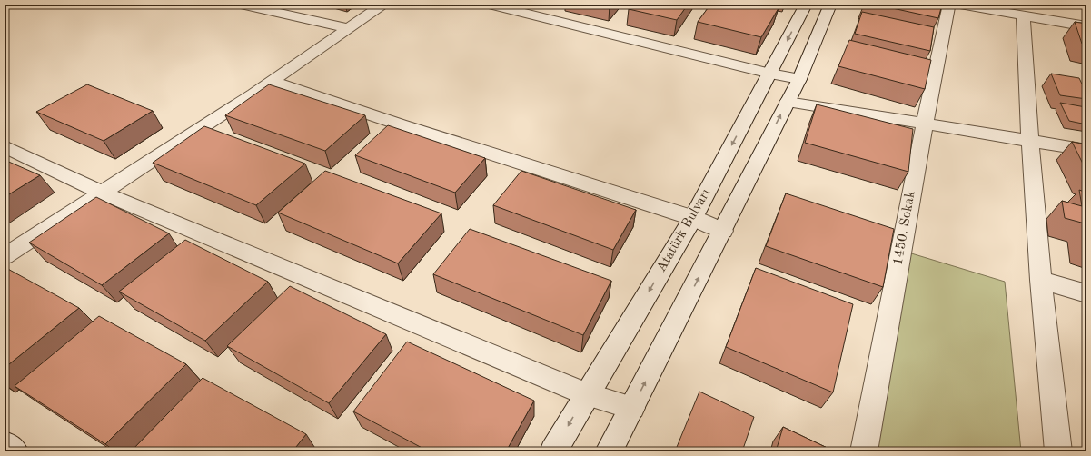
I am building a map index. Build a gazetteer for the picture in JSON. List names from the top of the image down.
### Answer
{
  "streets": {
    "street": ["1450. Sokak", "Atatürk Bulvarı"]
  }
}
